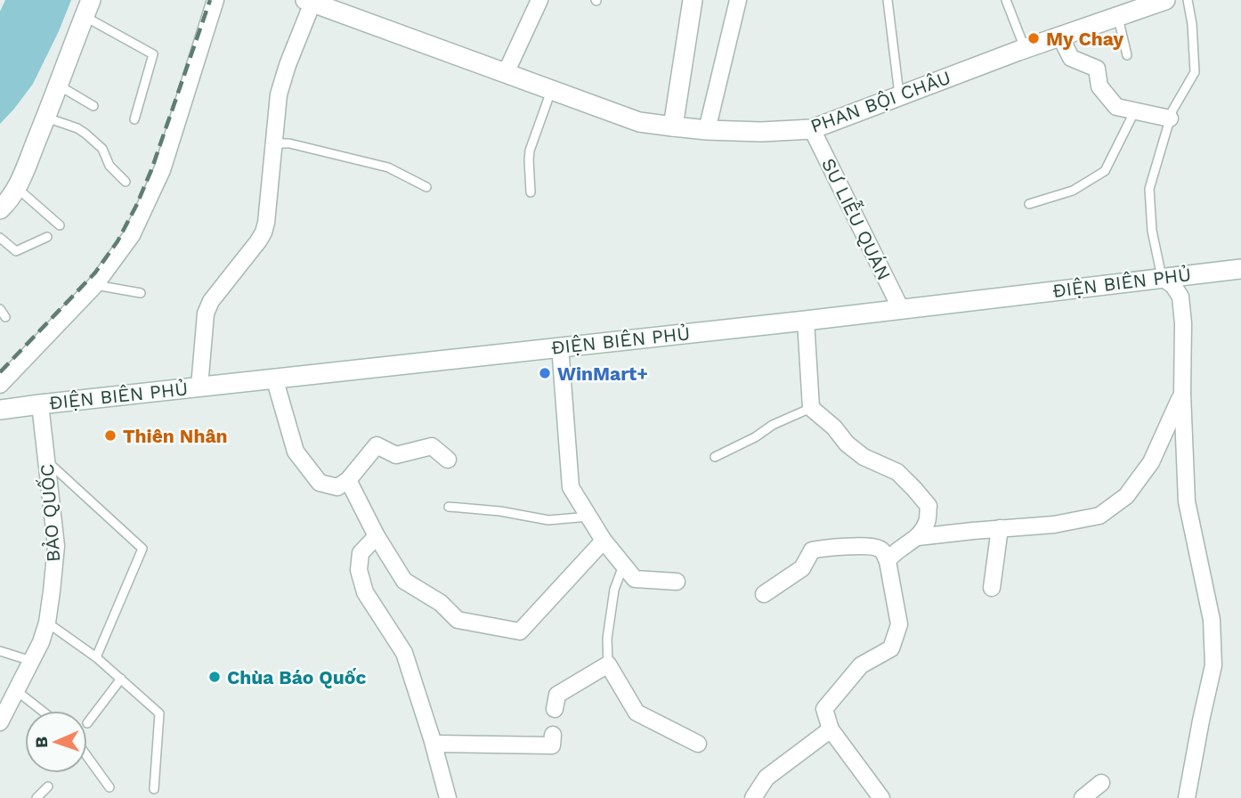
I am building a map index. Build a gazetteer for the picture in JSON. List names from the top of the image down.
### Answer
{
  "streets": {
    "street": [
      "PHAN BỘI CHÂU",
      "SƯ LIỄU QUÁN",
      "ĐIỆN BIÊN PHỦ",
      "BẢO QUỐC"
    ]
  },
  "crossings": [
    ["PHAN BỘI CHÂU", "SƯ LIỄU QUÁN"],
    ["SƯ LIỄU QUÁN", "ĐIỆN BIÊN PHỦ"],
    ["ĐIỆN BIÊN PHỦ", "BẢO QUỐC"]
  ],
  "places": [
    "My Chay",
    "WinMart+",
    "Thiên Nhân",
    "Chùa Báo Quốc"
  ],
  "north": "left"
}
